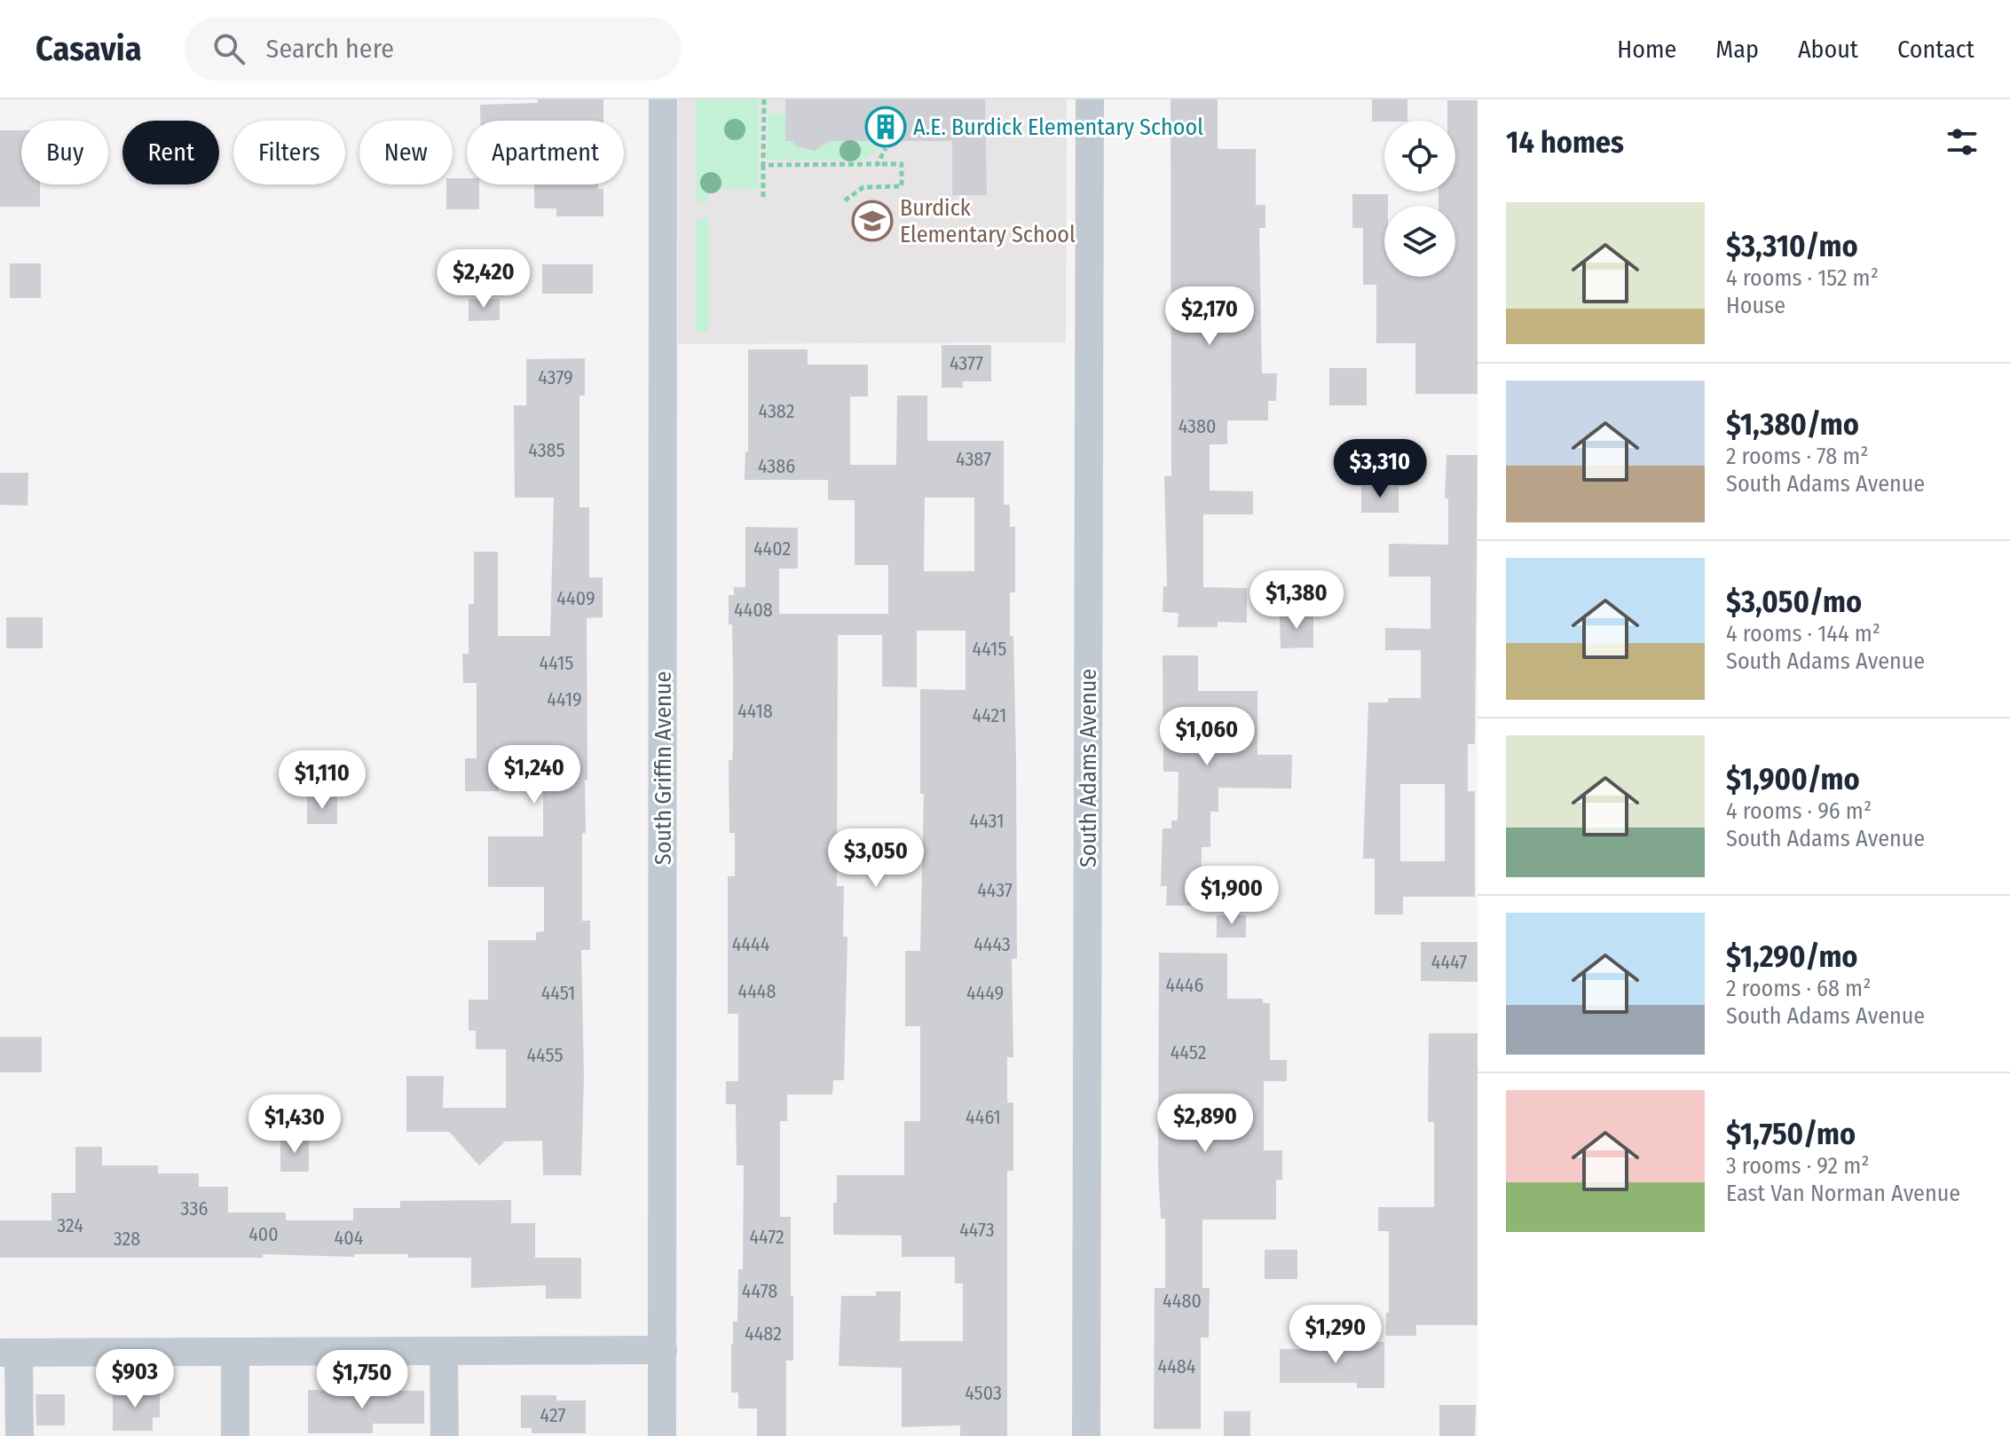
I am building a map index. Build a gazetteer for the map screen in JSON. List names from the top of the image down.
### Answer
{
  "streets": {
    "street": ["South Griffin Avenue", "South Adams Avenue"]
  },
  "places": {
    "building": ["A.E. Burdick Elementary School"],
    "school or university": ["Burdick Elementary School"]
  },
  "house_numbers": [
    "4377",
    "4379",
    "4382",
    "4380",
    "4385",
    "4387",
    "4386",
    "4402",
    "4409",
    "4408",
    "4415",
    "4415",
    "4419",
    "4418",
    "4421",
    "4431",
    "4437",
    "4444",
    "4443",
    "4447",
    "4446",
    "4448",
    "4451",
    "4449",
    "4452",
    "4455",
    "4461",
    "336",
    "324",
    "4473",
    "400",
    "4472",
    "404",
    "328",
    "4478",
    "4480",
    "4482",
    "4484",
    "4503",
    "427"
  ],
  "page": {
    "header": "Casavia",
    "search": "Search here",
    "nav": [
      "Home",
      "Map",
      "About",
      "Contact"
    ],
    "heading": "14 homes",
    "chip": [
      "Buy",
      "Rent",
      "Filters",
      "New",
      "Apartment"
    ],
    "list": [
      {
        "name": "$3,310/mo",
        "note": "4 rooms · 152 m² · House"
      },
      {
        "name": "$1,380/mo",
        "note": "2 rooms · 78 m² · South Adams Avenue"
      },
      {
        "name": "$3,050/mo",
        "note": "4 rooms · 144 m² · South Adams Avenue"
      },
      {
        "name": "$1,900/mo",
        "note": "4 rooms · 96 m² · South Adams Avenue"
      },
      {
        "name": "$1,290/mo",
        "note": "2 rooms · 68 m² · South Adams Avenue"
      },
      {
        "name": "$1,750/mo",
        "note": "3 rooms · 92 m² · East Van Norman Avenue"
      }
    ],
    "price": [
      "$2,420",
      "$2,170",
      "$3,310",
      "$1,380",
      "$1,060",
      "$1,240",
      "$1,110",
      "$3,050",
      "$1,900",
      "$2,890",
      "$1,430",
      "$1,290",
      "$903",
      "$1,750"
    ]
  }
}
